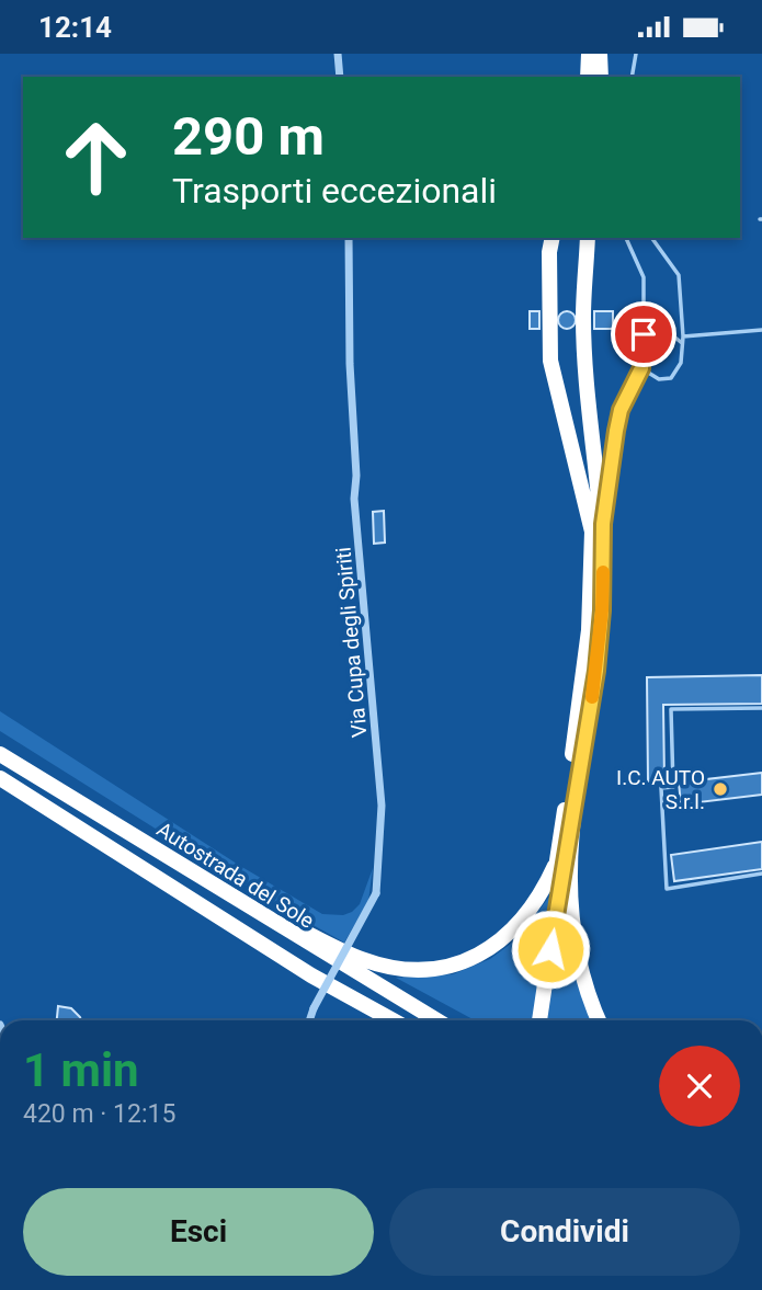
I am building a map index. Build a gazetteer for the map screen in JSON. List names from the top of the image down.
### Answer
{
  "streets": {
    "highway": ["Autostrada del Sole"],
    "street": ["Via Cupa degli Spiriti"]
  },
  "places": ["I.C. AUTO S.r.l."],
  "page": {
    "status": "12:14",
    "turn": ["290 m", "Trasporti eccezionali"],
    "heading": ["1 min", "420 m · 12:15"],
    "buttons": ["Esci", "Condividi"]
  }
}
